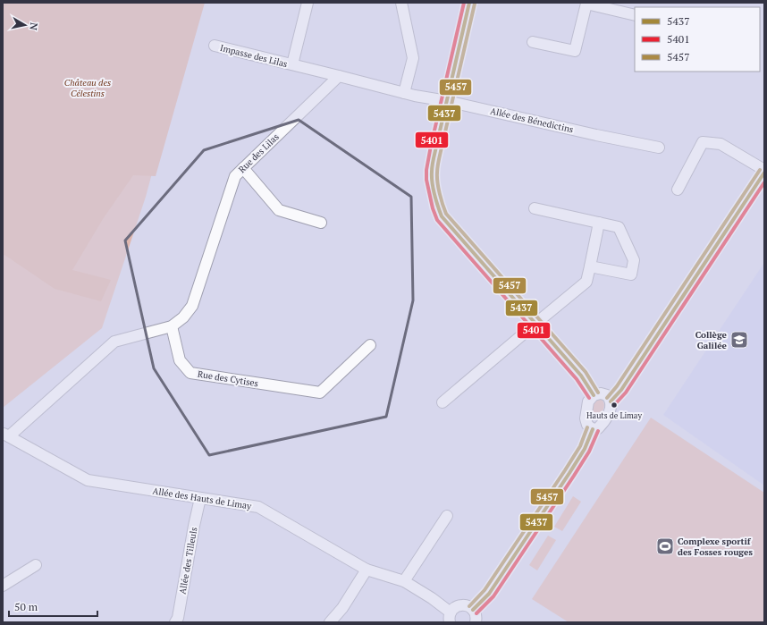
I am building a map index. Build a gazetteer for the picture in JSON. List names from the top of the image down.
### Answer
{
  "streets": {
    "street": [
      "Impasse des Lilas",
      "Allée des Bénedictins",
      "Rue des Lilas",
      "Rue des Cytises",
      "Allée des Hauts de Limay",
      "Allée des Tilleuls"
    ]
  },
  "crossings": [
    ["Impasse des Lilas", "Rue des Lilas"],
    ["Rue des Lilas", "Rue des Cytises"],
    ["Allée des Hauts de Limay", "Allée des Tilleuls"]
  ],
  "parks": ["Château des Célestins"],
  "places": {
    "school or university": ["Collège Galilée"],
    "other": ["Hauts de Limay"],
    "sports": ["Complexe sportif des Fosses rouges"]
  },
  "lines": ["transit line 5437", "transit line 5401", "transit line 5457"],
  "legend": ["5437", "5401", "5457"],
  "scale_bar": "50 m",
  "north": "right"
}
